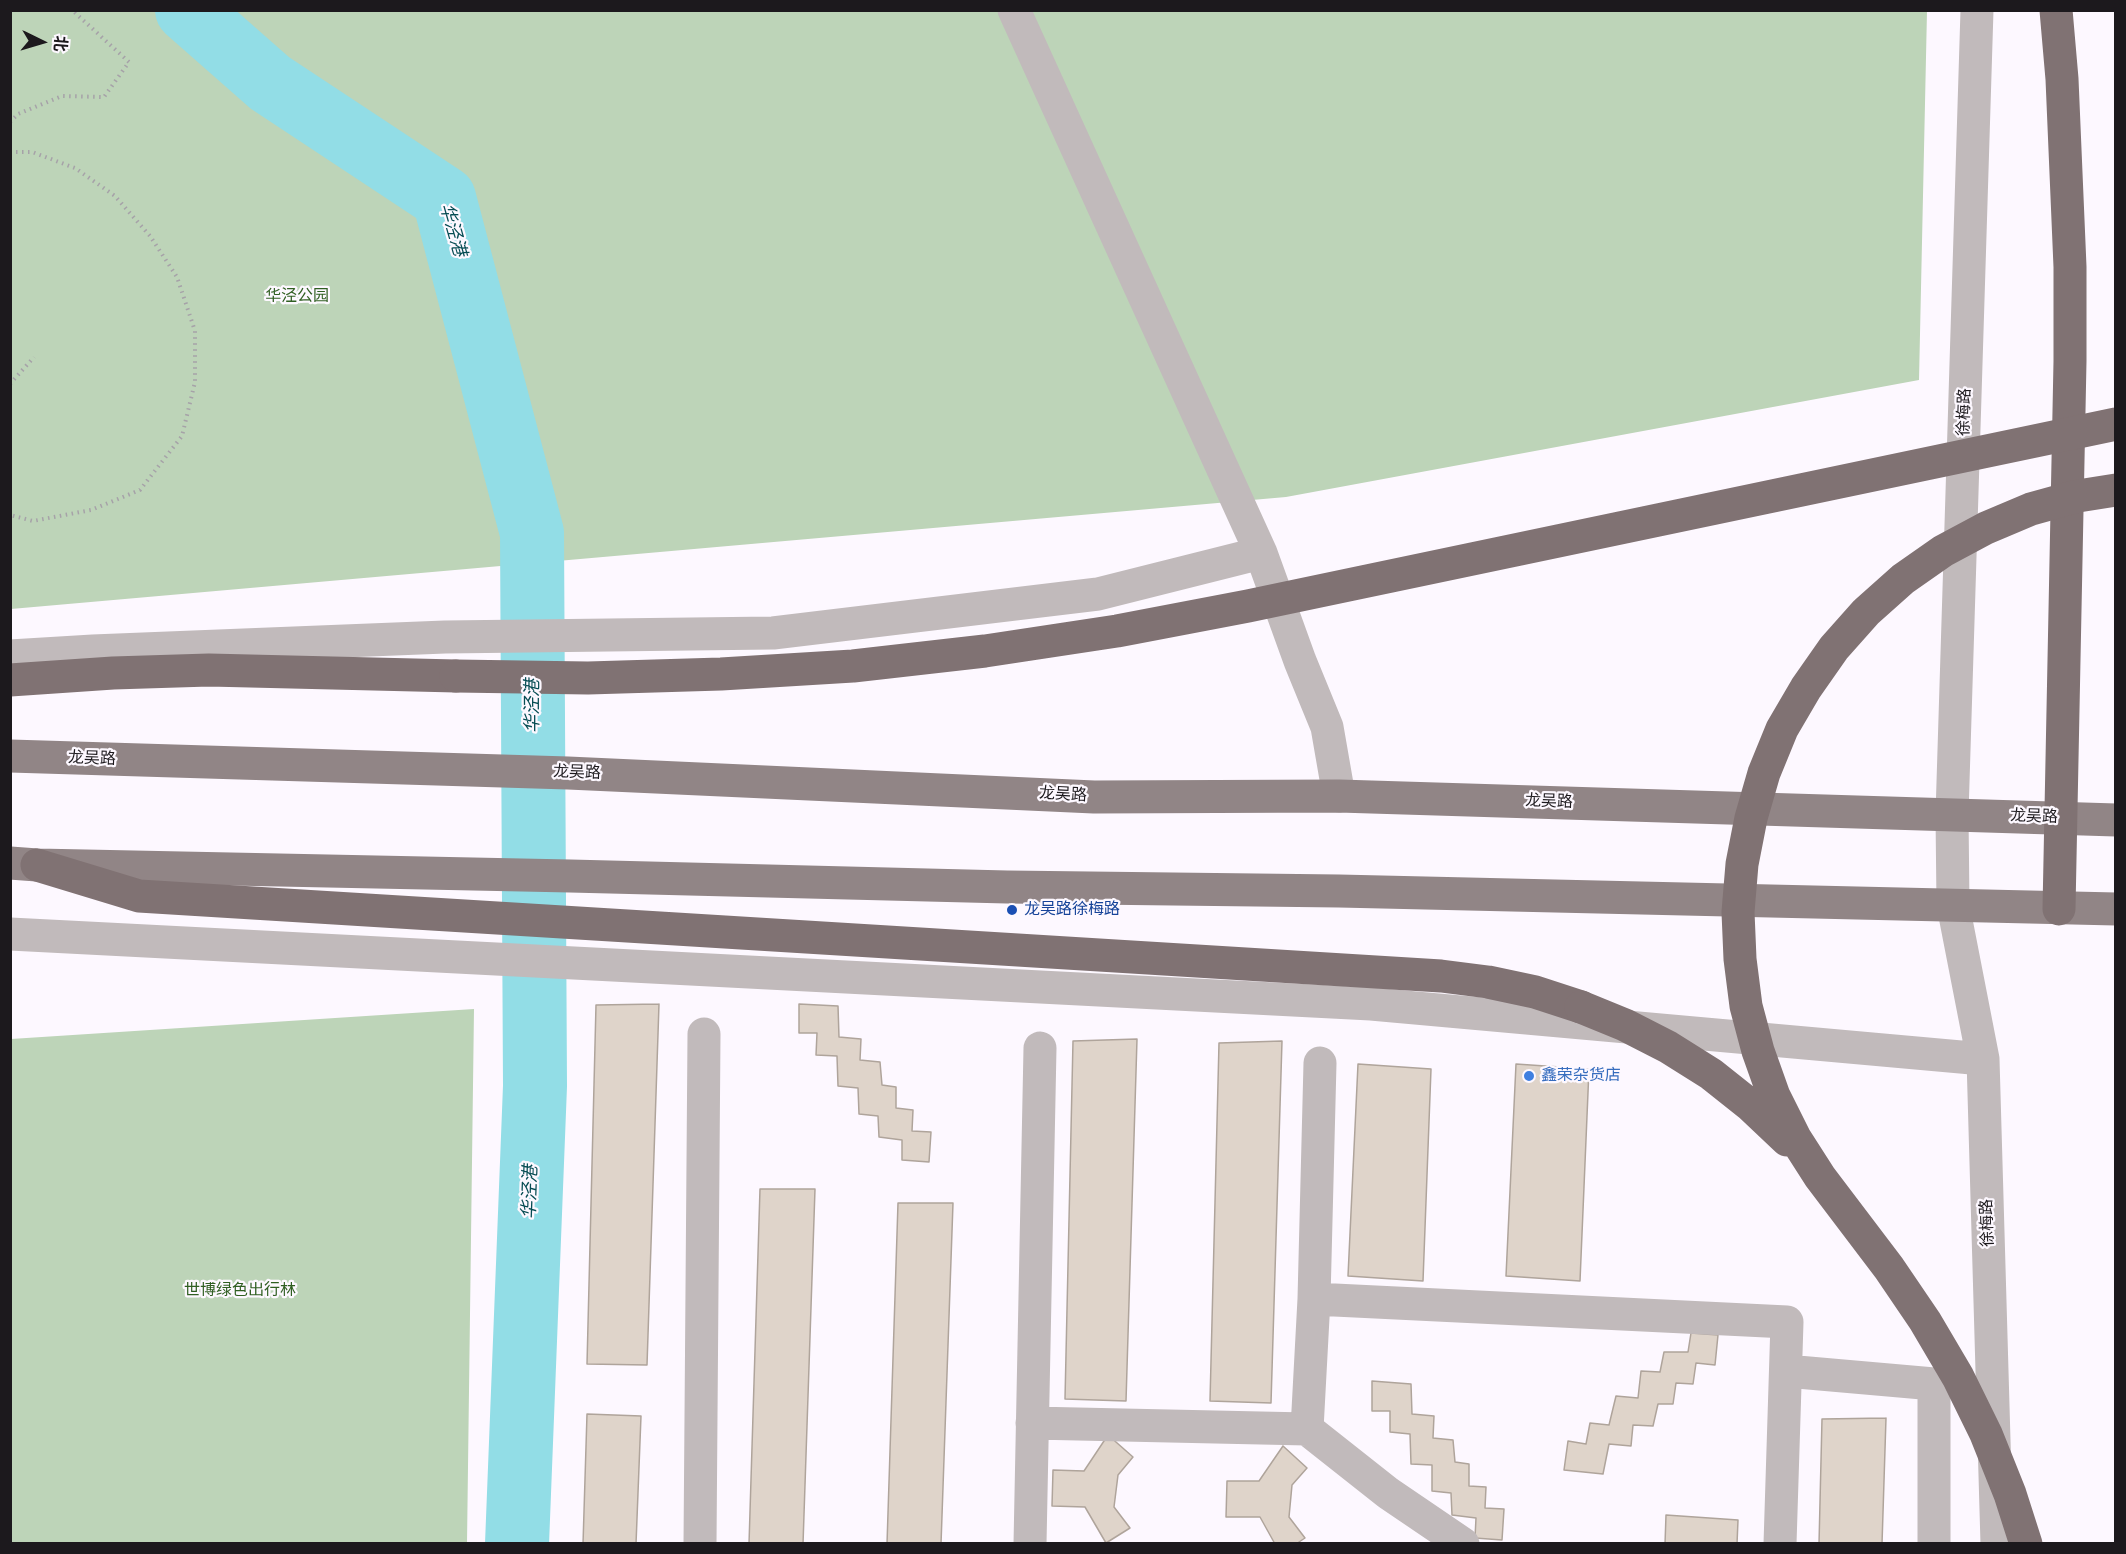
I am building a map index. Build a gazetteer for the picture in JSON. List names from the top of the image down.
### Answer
{
  "streets": {
    "main road": ["龙吴路"],
    "street": ["徐梅路"]
  },
  "crossings": [
    ["徐梅路", "龙吴路"]
  ],
  "water": ["华泾港"],
  "parks": ["华泾公园", "世博绿色出行林"],
  "places": ["龙吴路徐梅路", "鑫荣杂货店"],
  "north": "right"
}
